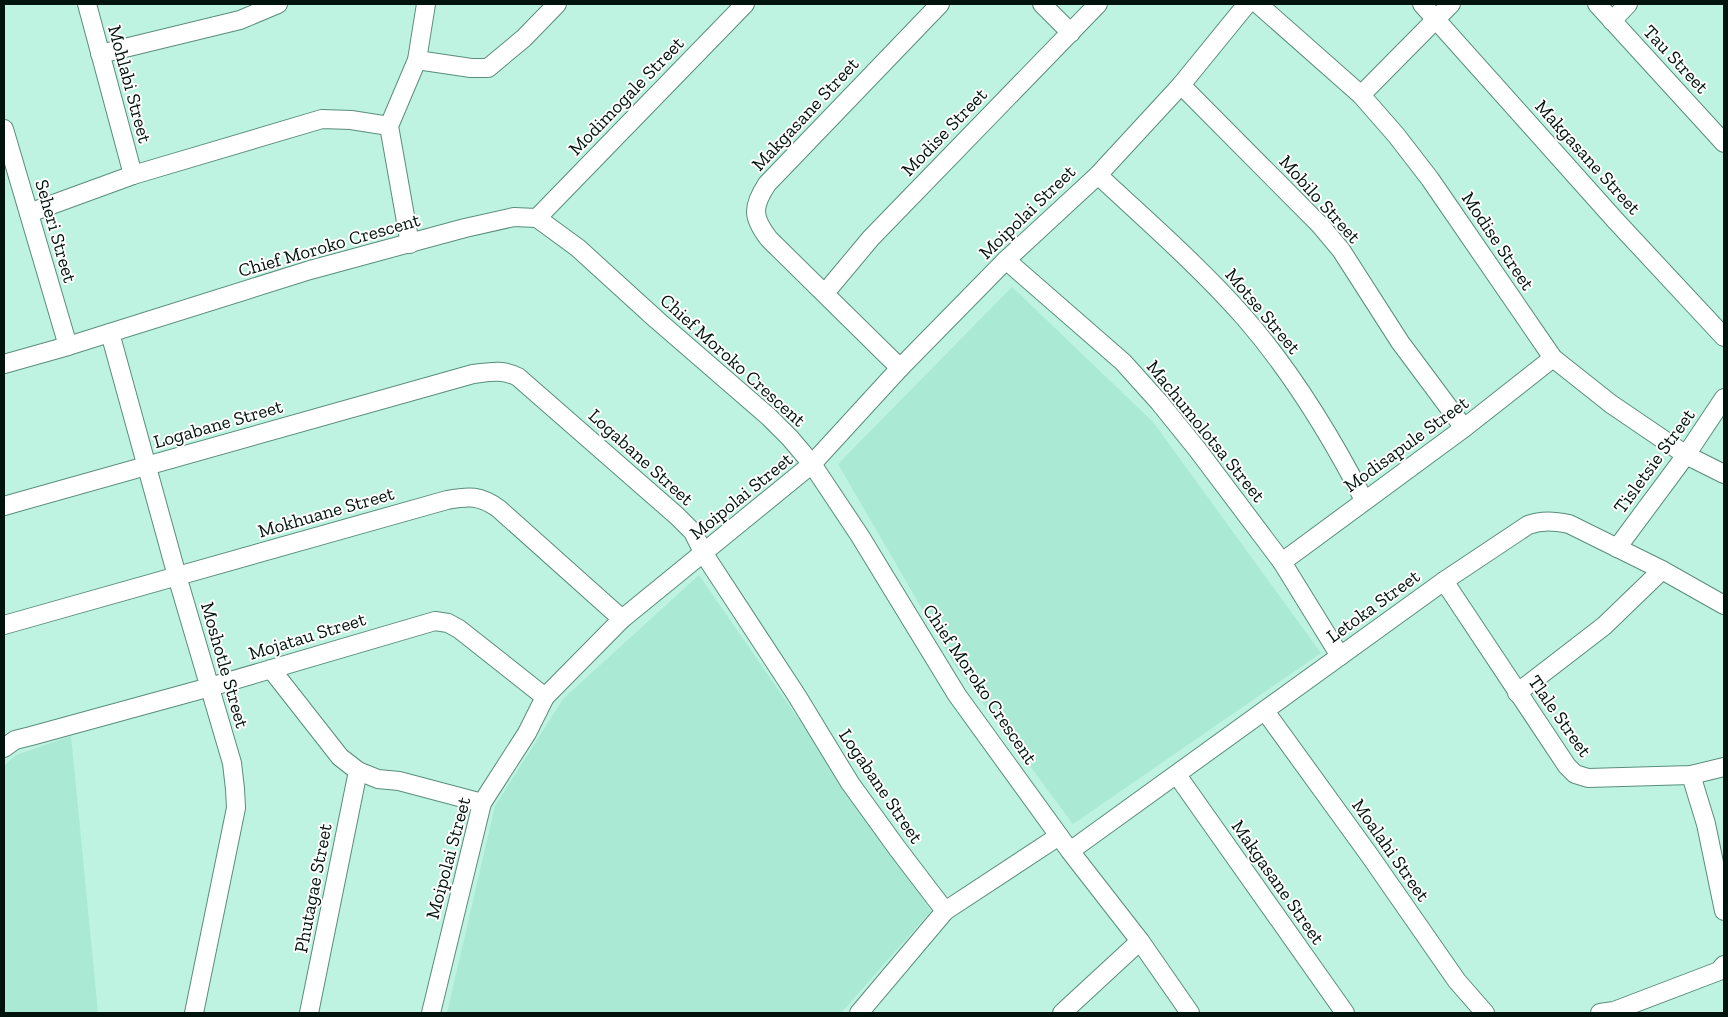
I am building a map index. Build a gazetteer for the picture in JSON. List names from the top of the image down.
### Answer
{
  "streets": {
    "street": [
      "Tau Street",
      "Mohlabi Street",
      "Modimogale Street",
      "Makgasane Street",
      "Modise Street",
      "Mobilo Street",
      "Moipolai Street",
      "Seheri Street",
      "Chief Moroko Crescent",
      "Motse Street",
      "Logabane Street",
      "Machumolotsa Street",
      "Modisapule Street",
      "Tisletsie Street",
      "Mokhuane Street",
      "Letoka Street",
      "Mojatau Street",
      "Moshotle Street",
      "Tlale Street",
      "Moalahi Street",
      "Phutagae Street"
    ]
  },
  "crossings": [
    ["Modimogale Street", "Chief Moroko Crescent"],
    ["Makgasane Street", "Modise Street"],
    ["Makgasane Street", "Moipolai Street"],
    ["Makgasane Street", "Letoka Street"],
    ["Modise Street", "Modisapule Street"],
    ["Modise Street", "Tisletsie Street"],
    ["Mobilo Street", "Moipolai Street"],
    ["Mobilo Street", "Modisapule Street"],
    ["Moipolai Street", "Chief Moroko Crescent"],
    ["Moipolai Street", "Motse Street"],
    ["Moipolai Street", "Logabane Street"],
    ["Moipolai Street", "Machumolotsa Street"],
    ["Moipolai Street", "Mokhuane Street"],
    ["Moipolai Street", "Mojatau Street"],
    ["Seheri Street", "Chief Moroko Crescent"],
    ["Chief Moroko Crescent", "Letoka Street"],
    ["Chief Moroko Crescent", "Moshotle Street"],
    ["Motse Street", "Modisapule Street"],
    ["Logabane Street", "Moshotle Street"],
    ["Machumolotsa Street", "Modisapule Street"],
    ["Machumolotsa Street", "Letoka Street"],
    ["Tisletsie Street", "Letoka Street"],
    ["Mokhuane Street", "Moshotle Street"],
    ["Letoka Street", "Tlale Street"],
    ["Letoka Street", "Moalahi Street"],
    ["Mojatau Street", "Moshotle Street"]
  ]
}
